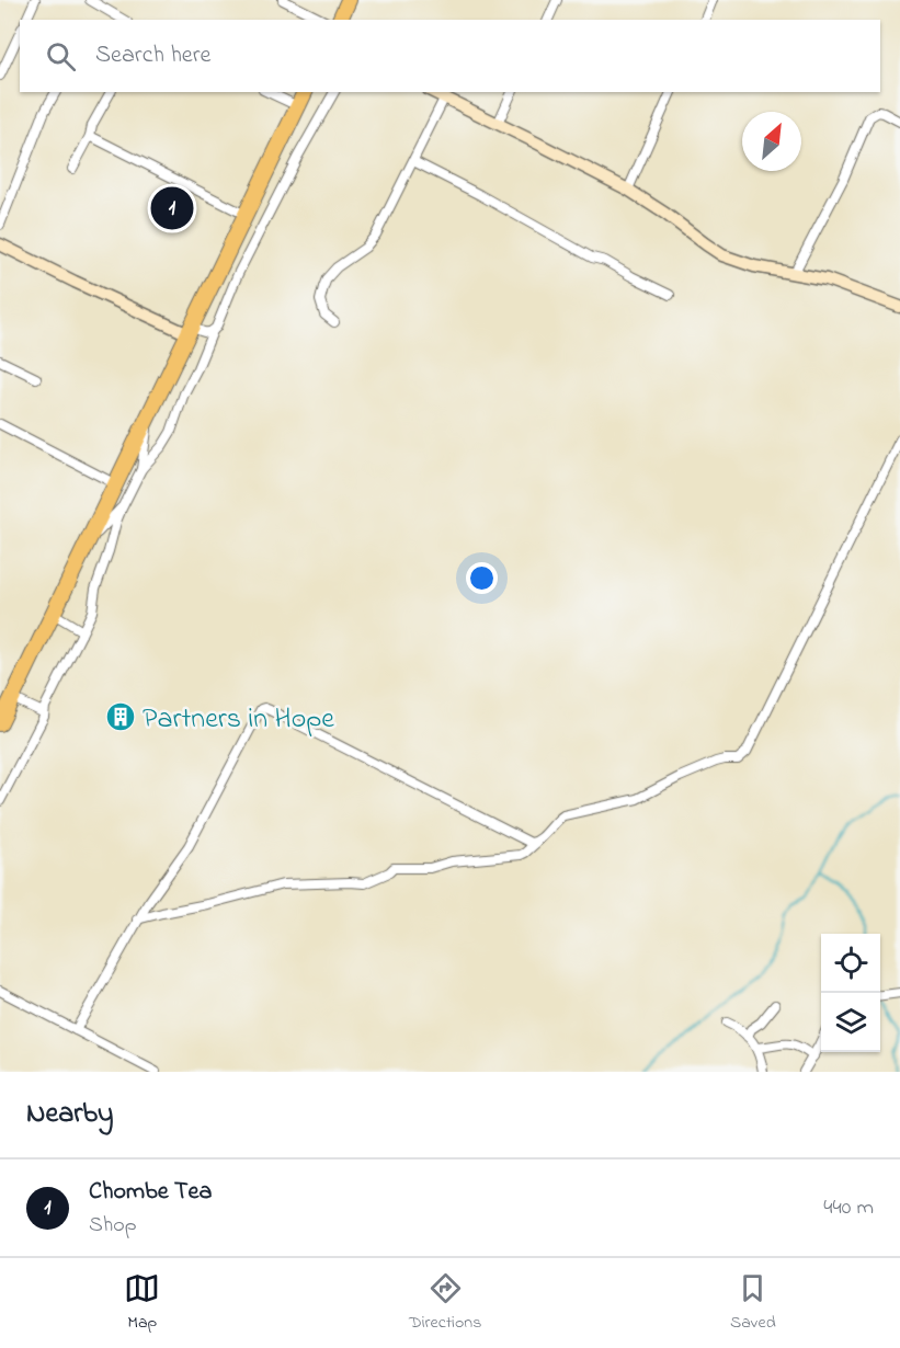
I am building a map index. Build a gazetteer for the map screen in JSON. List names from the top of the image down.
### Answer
{
  "places": {
    "building": ["Partners in Hope"]
  },
  "north": "top right",
  "page": {
    "search": "Search here",
    "pins": "1",
    "heading": "Nearby",
    "list": [
      {
        "mark": "1",
        "name": "Chombe Tea",
        "note": "Shop",
        "value": "440 m"
      }
    ],
    "nav": ["Map", "Directions", "Saved"]
  }
}
